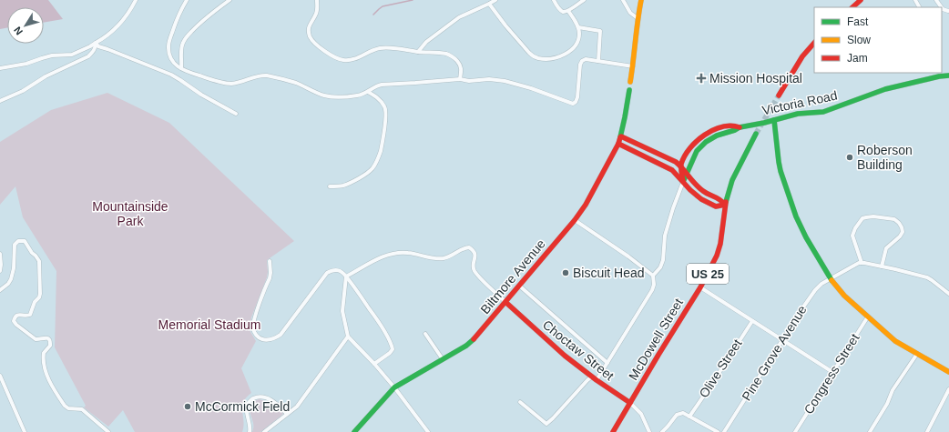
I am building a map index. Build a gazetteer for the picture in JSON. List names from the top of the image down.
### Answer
{
  "streets": {
    "street": [
      "Victoria Road",
      "US 25",
      "Biltmore Avenue",
      "McDowell Street",
      "Choctaw Street",
      "Pine Grove Avenue",
      "Olive Street",
      "Congress Street"
    ]
  },
  "crossings": [
    ["Biltmore Avenue", "Choctaw Street"],
    ["McDowell Street", "Choctaw Street"]
  ],
  "parks": ["Mountainside Park", "Memorial Stadium"],
  "places": {
    "health": ["Mission Hospital"],
    "other": ["Roberson Building", "Biscuit Head", "McCormick Field"]
  },
  "legend": ["Fast", "Slow", "Jam"],
  "north": "bottom left"
}
